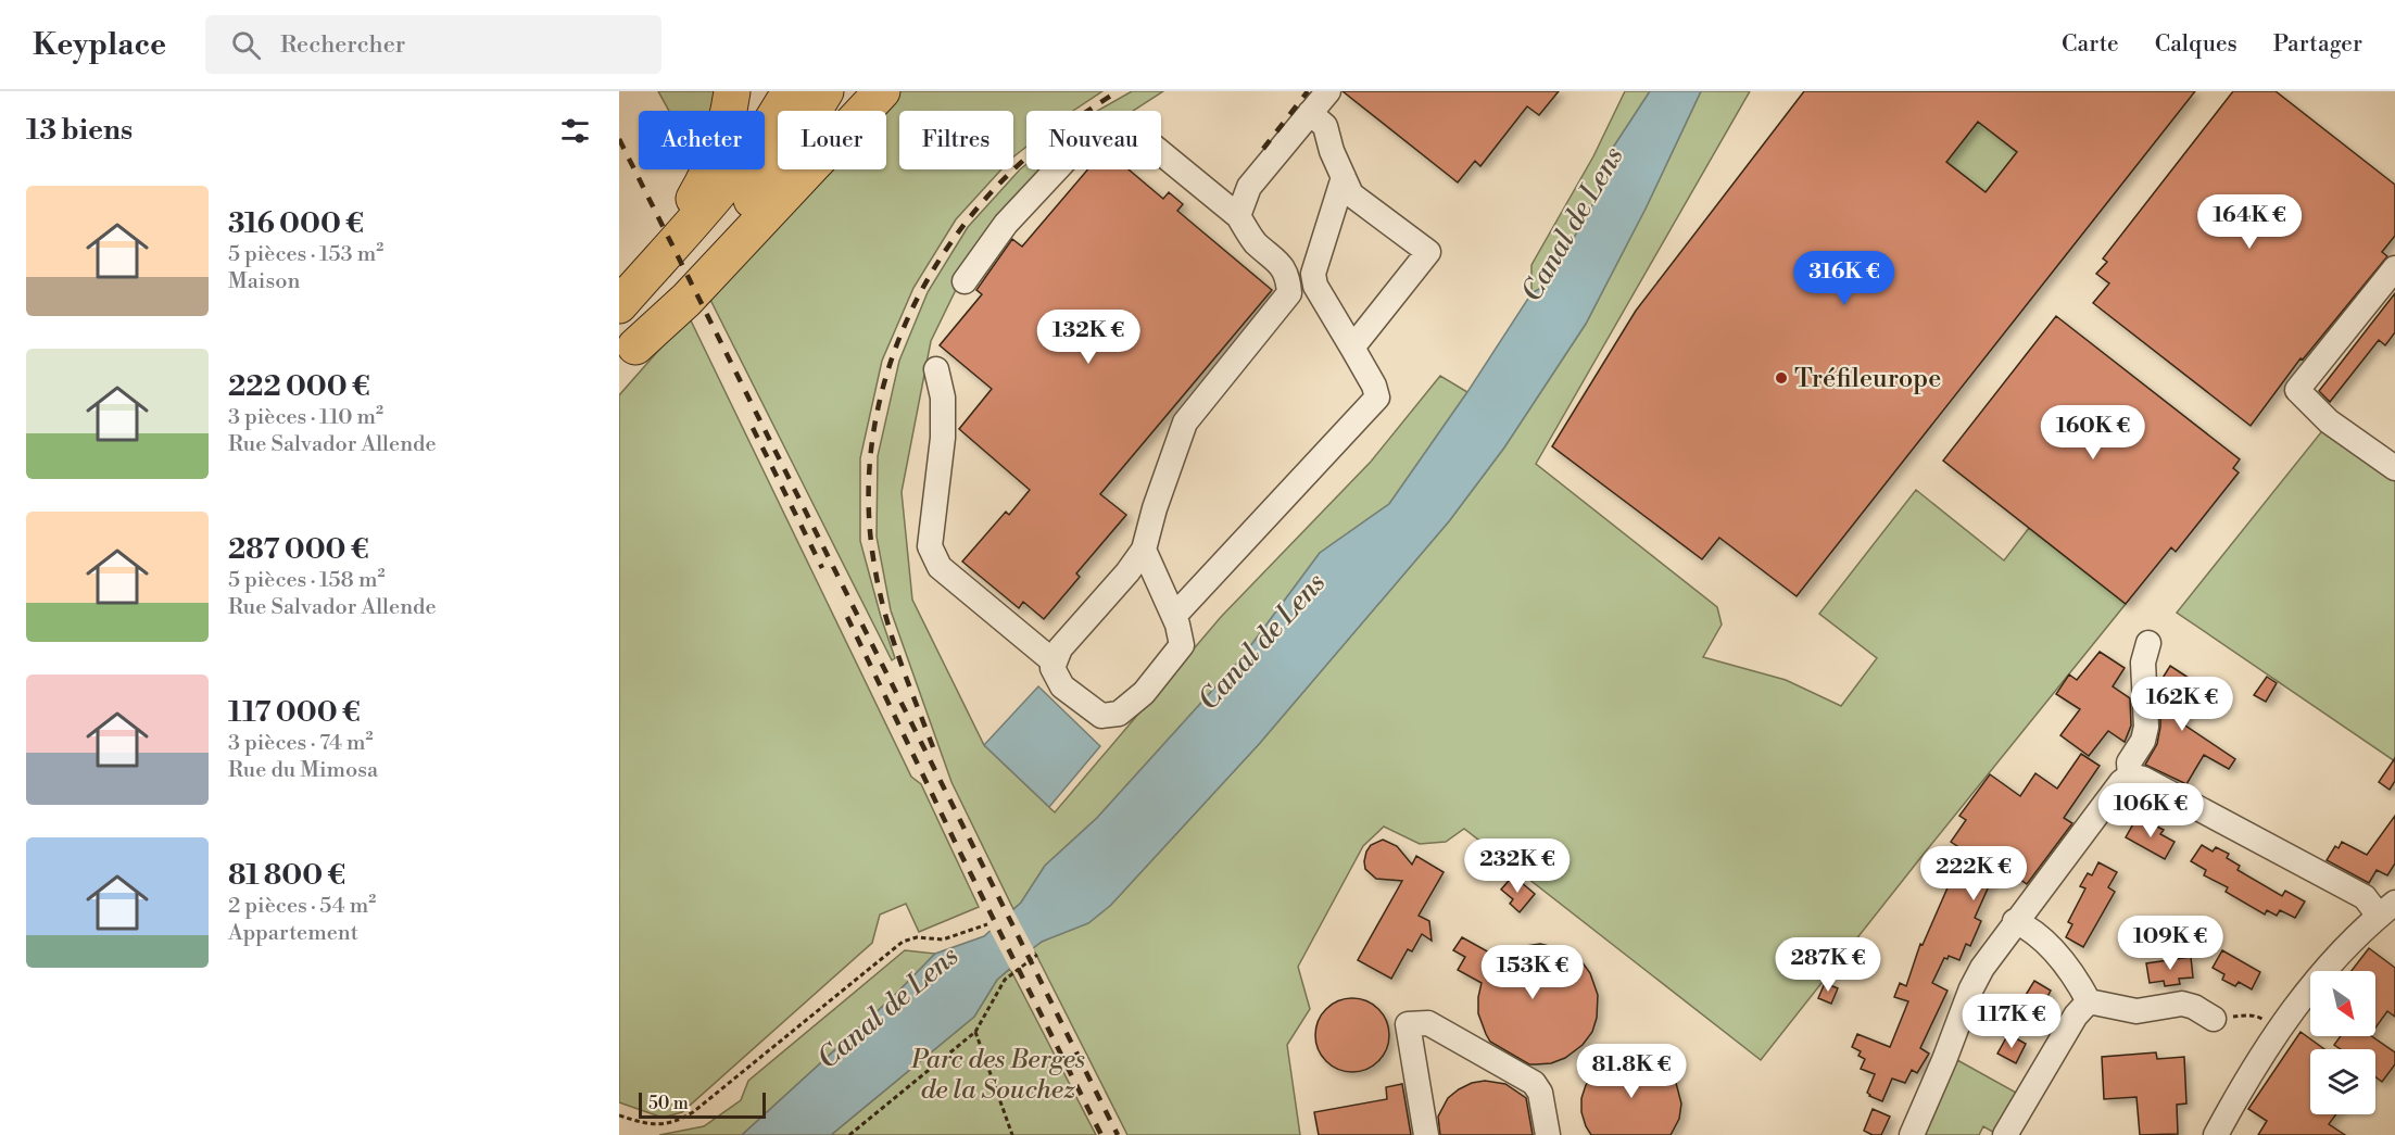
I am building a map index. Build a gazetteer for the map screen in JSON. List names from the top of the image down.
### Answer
{
  "water": ["Canal de Lens"],
  "parks": ["Parc des Berges de la Souchez"],
  "places": ["Tréfileurope"],
  "scale_bar": "50 m",
  "north": "bottom right",
  "page": {
    "header": "Keyplace",
    "search": "Rechercher",
    "nav": ["Carte", "Calques", "Partager"],
    "heading": "13 biens",
    "chip": [
      "Acheter",
      "Louer",
      "Filtres",
      "Nouveau"
    ],
    "list": [
      {
        "name": "316 000 €",
        "note": "5 pièces · 153 m² · Maison"
      },
      {
        "name": "222 000 €",
        "note": "3 pièces · 110 m² · Rue Salvador Allende"
      },
      {
        "name": "287 000 €",
        "note": "5 pièces · 158 m² · Rue Salvador Allende"
      },
      {
        "name": "117 000 €",
        "note": "3 pièces · 74 m² · Rue du Mimosa"
      },
      {
        "name": "81 800 €",
        "note": "2 pièces · 54 m² · Appartement"
      }
    ],
    "price": [
      "164K €",
      "316K €",
      "132K €",
      "160K €",
      "162K €",
      "106K €",
      "232K €",
      "222K €",
      "109K €",
      "287K €",
      "153K €",
      "117K €",
      "81.8K €"
    ],
    "scale": "50 m"
  }
}
